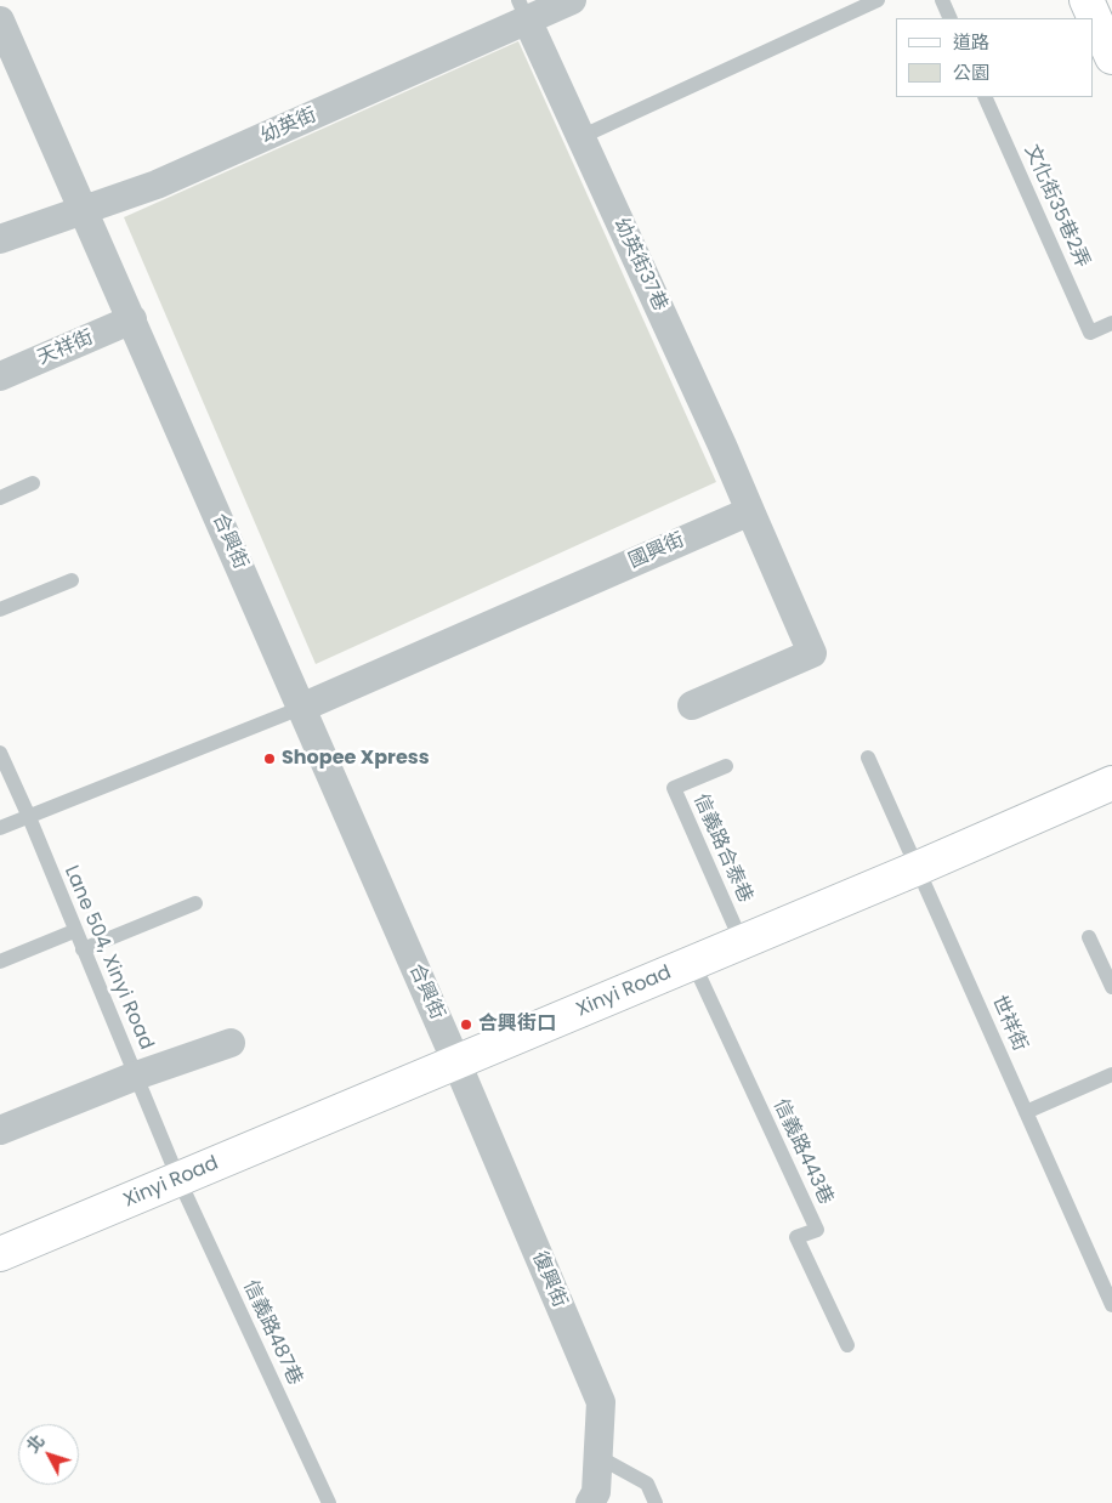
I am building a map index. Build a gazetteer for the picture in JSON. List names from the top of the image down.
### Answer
{
  "streets": {
    "street": [
      "幼英街",
      "幼英街37巷",
      "天祥街",
      "合興街",
      "國興街",
      "Xinyi Road",
      "復興街"
    ],
    "lane": [
      "文化街35巷2弄",
      "信義路合泰巷",
      "Lane 504, Xinyi Road",
      "世祥街",
      "信義路443巷",
      "信義路487巷"
    ]
  },
  "crossings": [
    ["幼英街", "幼英街37巷"],
    ["幼英街", "合興街"],
    ["幼英街37巷", "國興街"],
    ["天祥街", "合興街"],
    ["合興街", "國興街"],
    ["合興街", "Xinyi Road"],
    ["合興街", "復興街"],
    ["信義路合泰巷", "Xinyi Road"],
    ["Lane 504, Xinyi Road", "Xinyi Road"],
    ["Lane 504, Xinyi Road", "信義路487巷"],
    ["Xinyi Road", "世祥街"],
    ["Xinyi Road", "信義路443巷"],
    ["Xinyi Road", "復興街"],
    ["Xinyi Road", "信義路487巷"]
  ],
  "places": ["Shopee Xpress", "合興街口"],
  "legend": ["道路", "公園"],
  "north": "top left"
}
